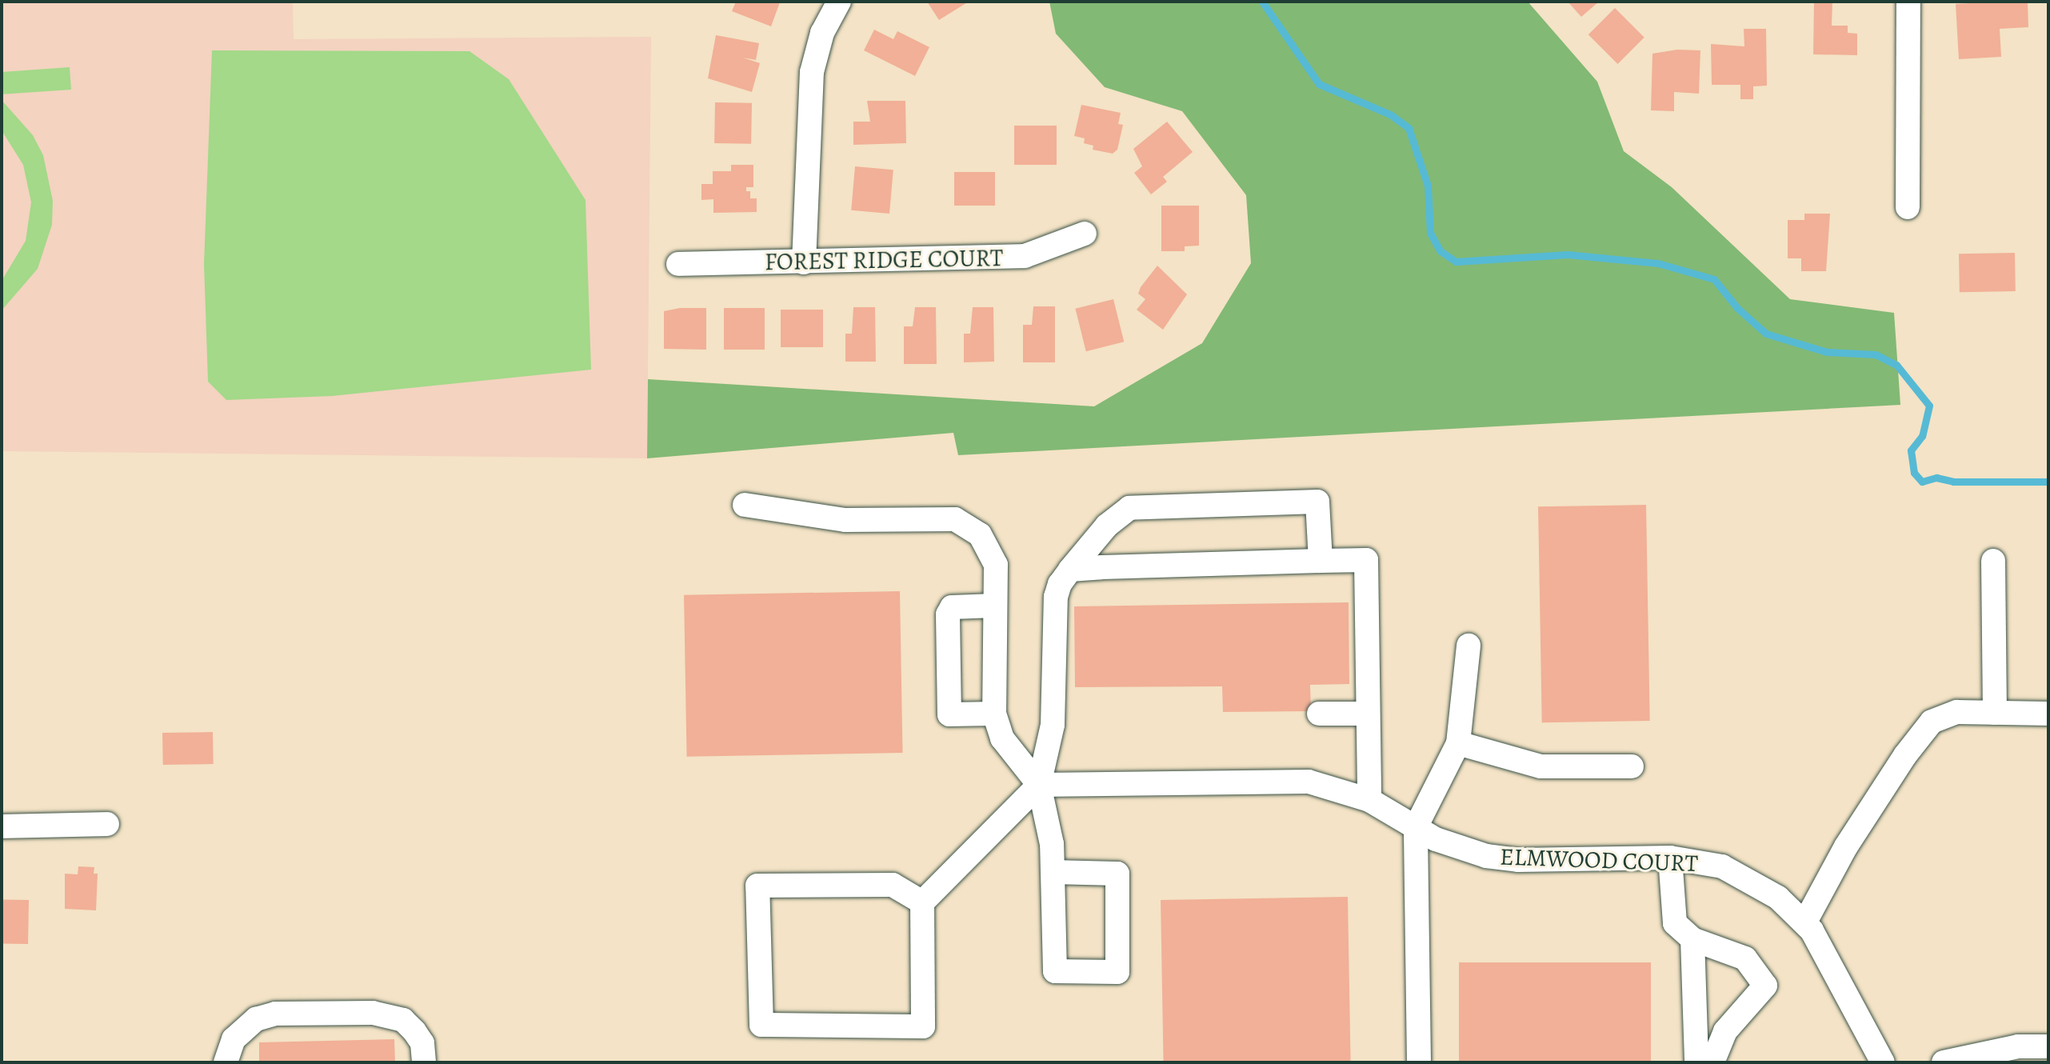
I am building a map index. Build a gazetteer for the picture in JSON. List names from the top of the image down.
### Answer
{
  "streets": {
    "street": ["FOREST RIDGE COURT", "ELMWOOD COURT"]
  }
}
